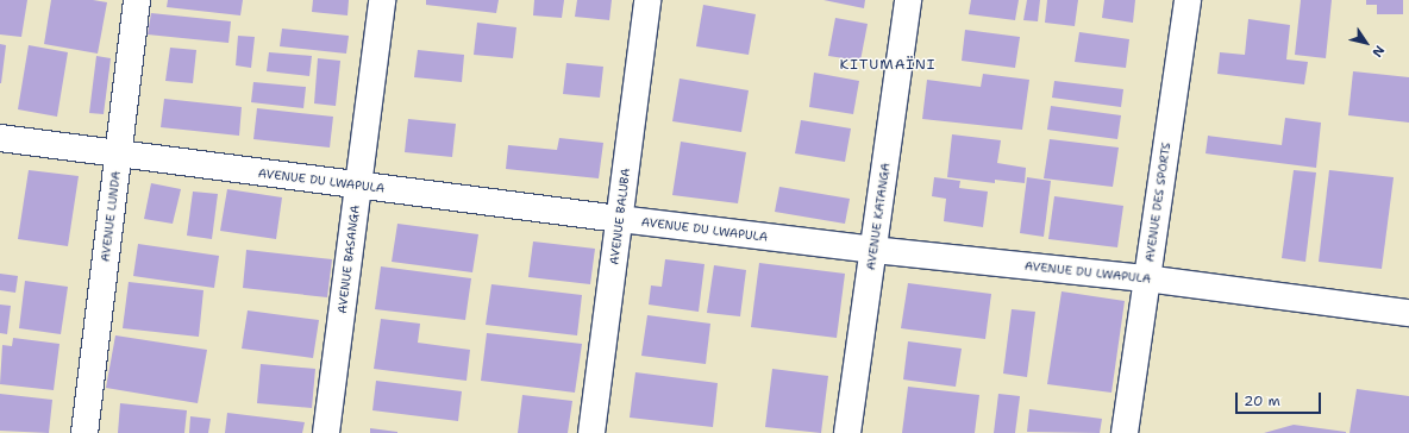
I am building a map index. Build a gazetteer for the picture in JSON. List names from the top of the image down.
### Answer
{
  "streets": {
    "street": [
      "AVENUE DU LWAPULA",
      "AVENUE DES SPORTS",
      "AVENUE LUNDA",
      "AVENUE BALUBA",
      "AVENUE KATANGA",
      "AVENUE BASANGA"
    ]
  },
  "crossings": [
    ["AVENUE DU LWAPULA", "AVENUE DES SPORTS"],
    ["AVENUE DU LWAPULA", "AVENUE LUNDA"],
    ["AVENUE DU LWAPULA", "AVENUE BALUBA"],
    ["AVENUE DU LWAPULA", "AVENUE KATANGA"],
    ["AVENUE DU LWAPULA", "AVENUE BASANGA"]
  ],
  "districts": ["KITUMAÏNI"],
  "scale_bar": "20 m",
  "north": "bottom right"
}
